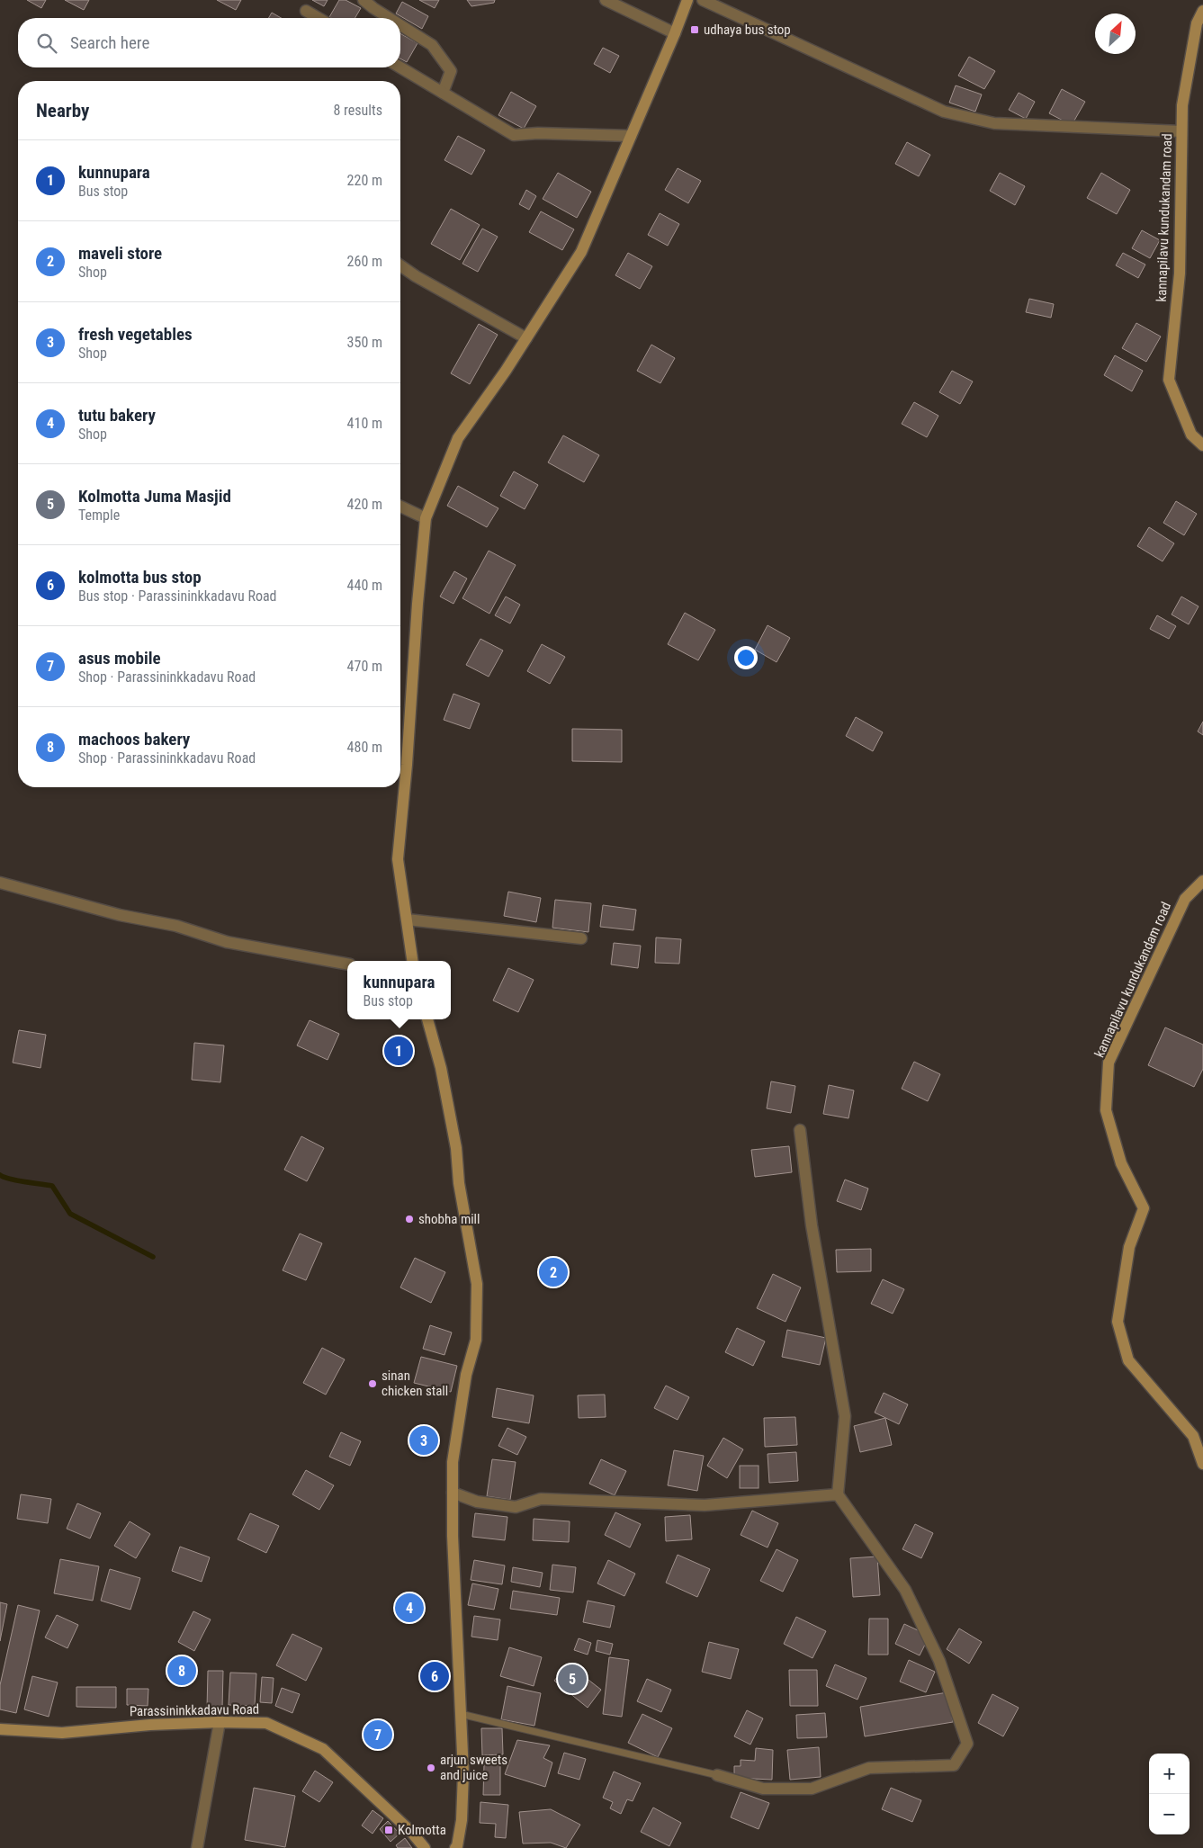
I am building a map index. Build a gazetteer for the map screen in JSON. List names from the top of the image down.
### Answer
{
  "streets": {
    "main road": ["kannapilavu kundukandam road", "Parassininkkadavu Road"]
  },
  "places": {
    "transit": ["udhaya bus stop", "Kolmotta"],
    "other": ["shobha mill", "sinan chicken stall", "arjun sweets and juice"]
  },
  "north": "top right",
  "page": {
    "search": "Search here",
    "heading": ["Nearby", "8 results"],
    "list": [
      {
        "mark": "1",
        "name": "kunnupara",
        "note": "Bus stop",
        "value": "220 m"
      },
      {
        "mark": "2",
        "name": "maveli store",
        "note": "Shop",
        "value": "260 m"
      },
      {
        "mark": "3",
        "name": "fresh vegetables",
        "note": "Shop",
        "value": "350 m"
      },
      {
        "mark": "4",
        "name": "tutu bakery",
        "note": "Shop",
        "value": "410 m"
      },
      {
        "mark": "5",
        "name": "Kolmotta Juma Masjid",
        "note": "Temple",
        "value": "420 m"
      },
      {
        "mark": "6",
        "name": "kolmotta bus stop",
        "note": "Bus stop · Parassininkkadavu Road",
        "value": "440 m"
      },
      {
        "mark": "7",
        "name": "asus mobile",
        "note": "Shop · Parassininkkadavu Road",
        "value": "470 m"
      },
      {
        "mark": "8",
        "name": "machoos bakery",
        "note": "Shop · Parassininkkadavu Road",
        "value": "480 m"
      }
    ],
    "popup": ["kunnupara", "Bus stop"],
    "pins": [
      "1",
      "2",
      "3",
      "4",
      "8",
      "6",
      "5",
      "7"
    ],
    "map_buttons": ["+", "−"]
  }
}
